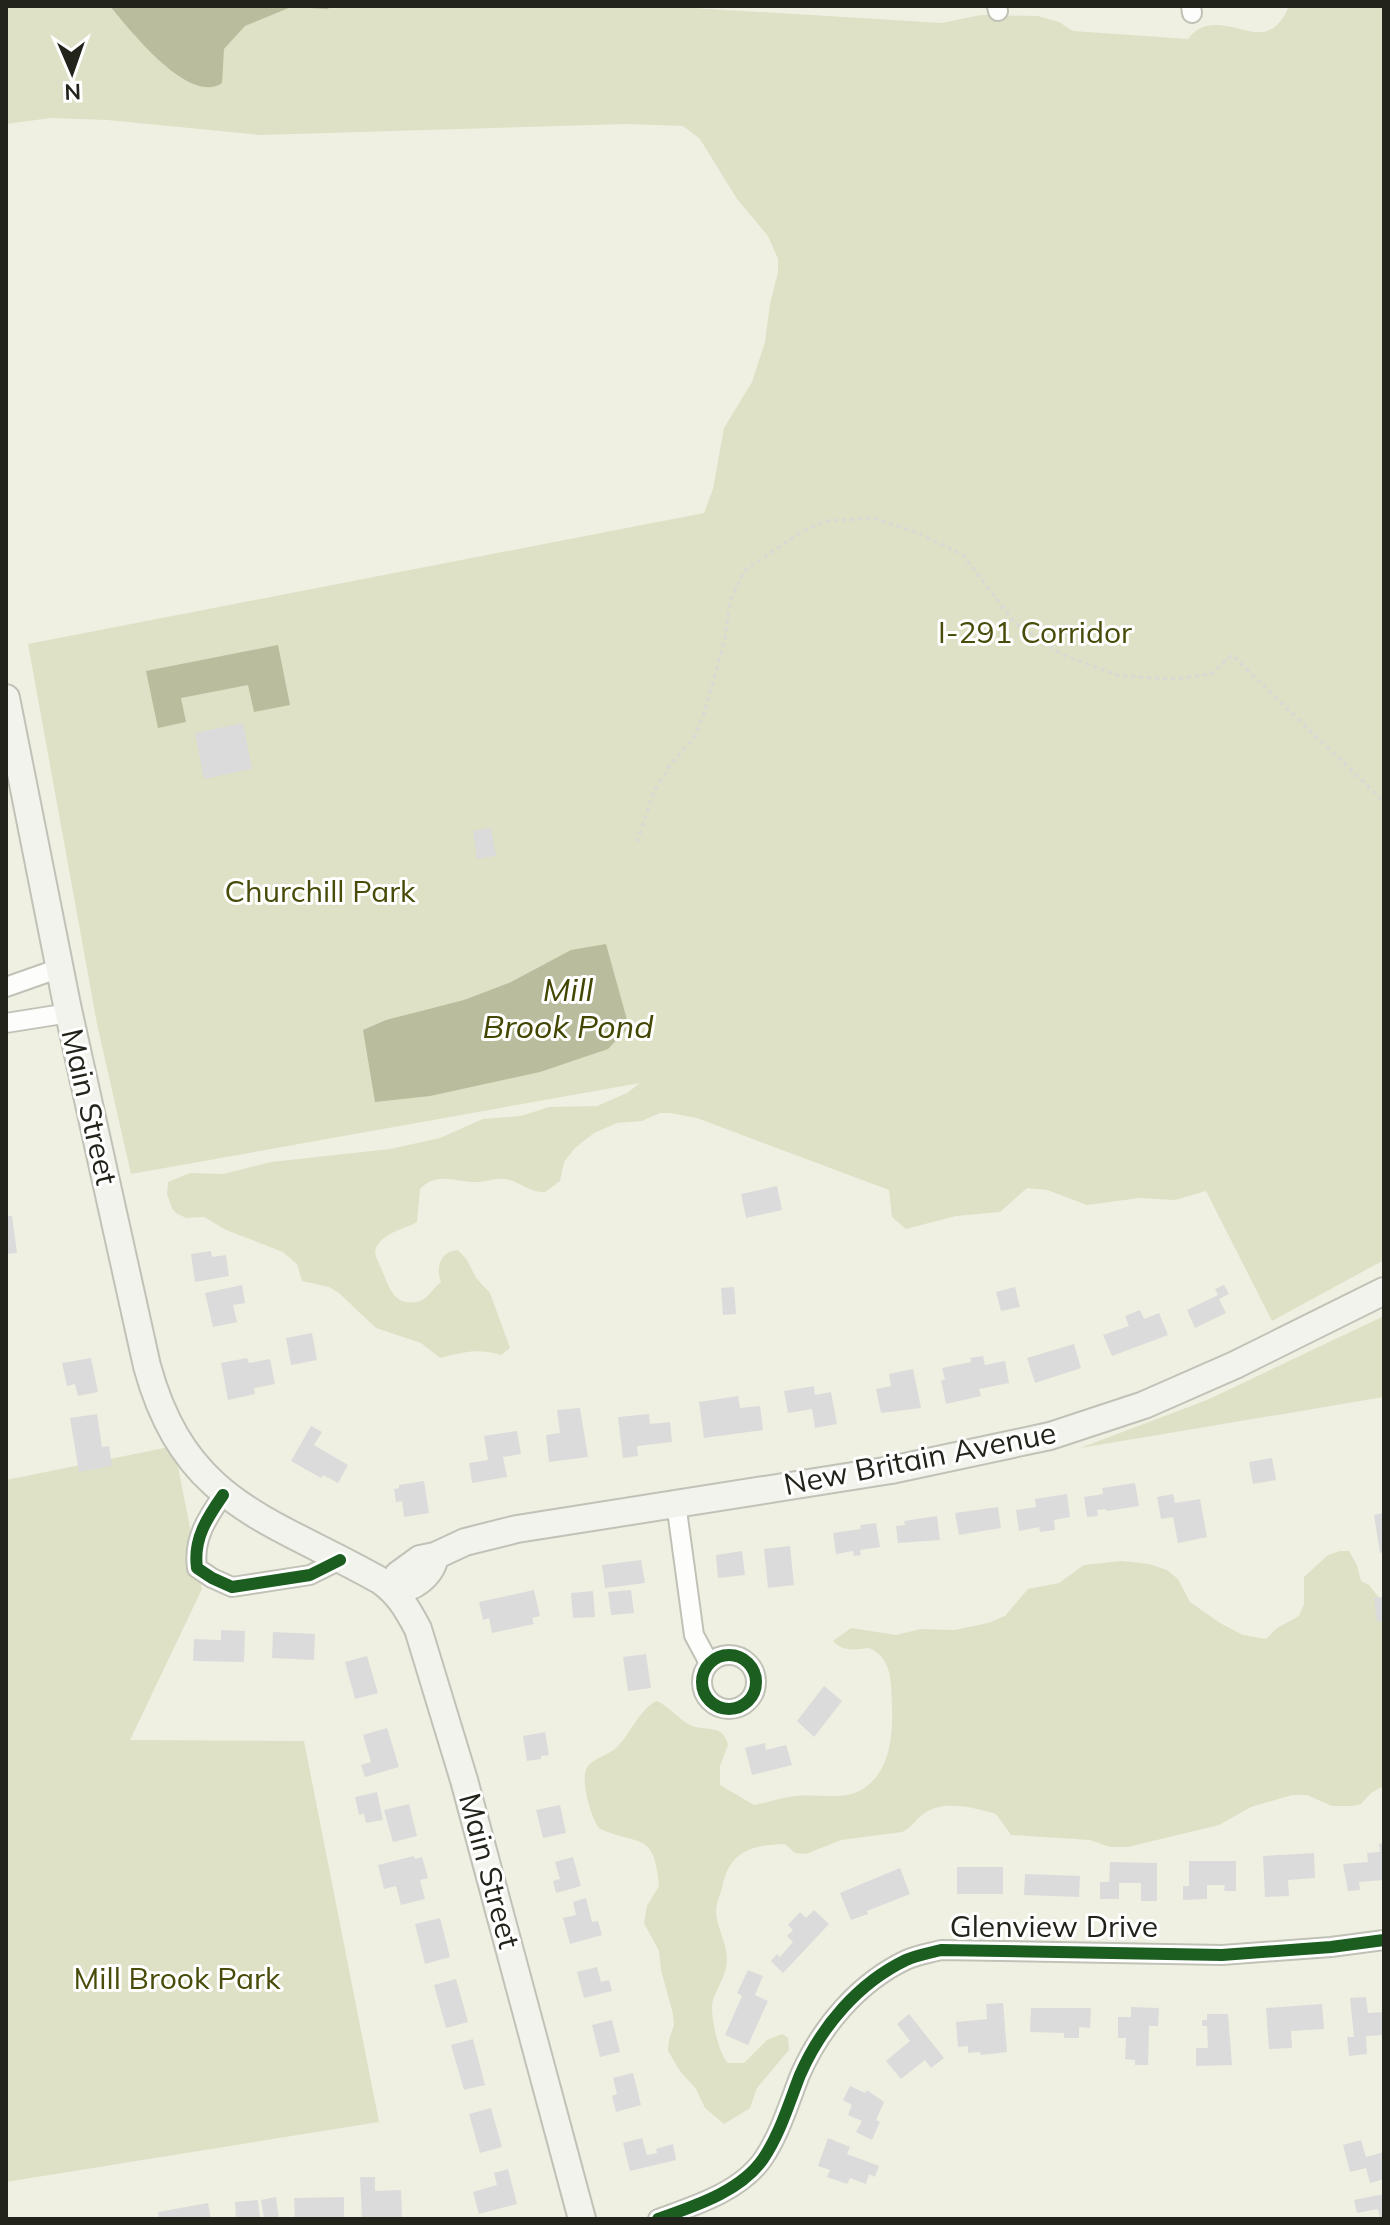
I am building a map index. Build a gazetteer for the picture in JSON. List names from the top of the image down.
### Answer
{
  "streets": {
    "main road": ["Main Street", "New Britain Avenue"],
    "street": ["Glenview Drive"]
  },
  "crossings": [
    ["Main Street", "New Britain Avenue"]
  ],
  "water": ["Mill Brook Pond"],
  "parks": ["I-291 Corridor", "Churchill Park", "Mill Brook Park"],
  "north": "bottom"
}
